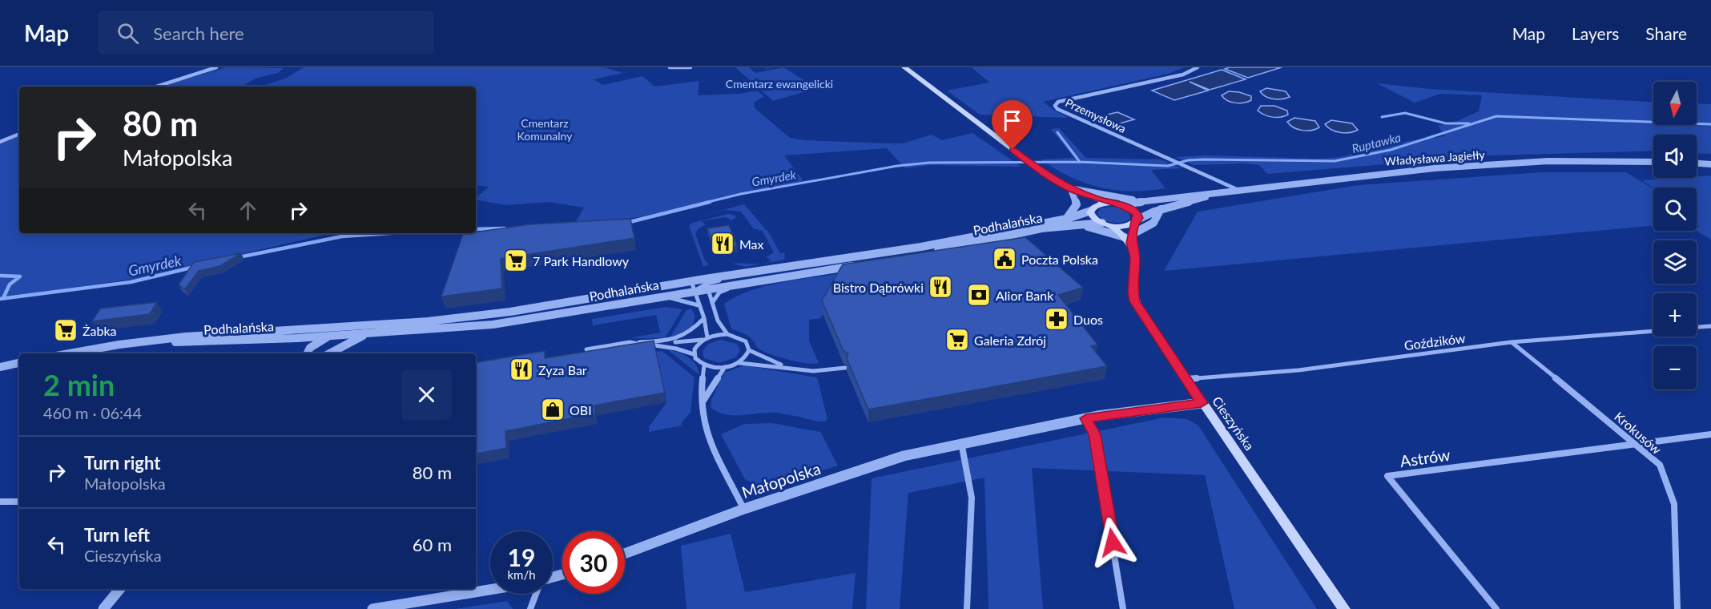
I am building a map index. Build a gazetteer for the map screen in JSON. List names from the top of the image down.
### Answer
{
  "streets": {
    "main road": ["Cieszyńska"],
    "street": [
      "Przemysłowa",
      "Władysława Jagiełły",
      "Podhalańska",
      "Goździków",
      "Krokusów",
      "Astrów",
      "Małopolska"
    ]
  },
  "crossings": [
    ["Przemysłowa", "Władysława Jagiełły"],
    ["Władysława Jagiełły", "Cieszyńska"],
    ["Goździków", "Cieszyńska"],
    ["Goździków", "Krokusów"],
    ["Cieszyńska", "Małopolska"],
    ["Krokusów", "Astrów"]
  ],
  "water": ["Ruptawka", "Gmyrdek"],
  "parks": ["Cmentarz ewangelicki", "Cmentarz Komunalny"],
  "places": {
    "restaurant": ["Max", "Bistro Dąbrówki", "Zyza Bar"],
    "public building": ["Poczta Polska"],
    "supermarket": ["7 Park Handlowy", "Żabka", "Galeria Zdrój"],
    "bank": ["Alior Bank"],
    "pharmacy": ["Duos"],
    "shop": ["OBI"]
  },
  "north": "bottom",
  "page": {
    "header": "Map",
    "search": "Search here",
    "nav": ["Map", "Layers", "Share"],
    "map_buttons": ["+", "−"],
    "turn": ["80 m", "Małopolska"],
    "heading": ["2 min", "460 m · 06:44"],
    "list": [
      {
        "name": "Turn right",
        "note": "Małopolska",
        "value": "80 m"
      },
      {
        "name": "Turn left",
        "note": "Cieszyńska",
        "value": "60 m"
      }
    ],
    "speed": "19 km/h",
    "limit": "30"
  }
}
